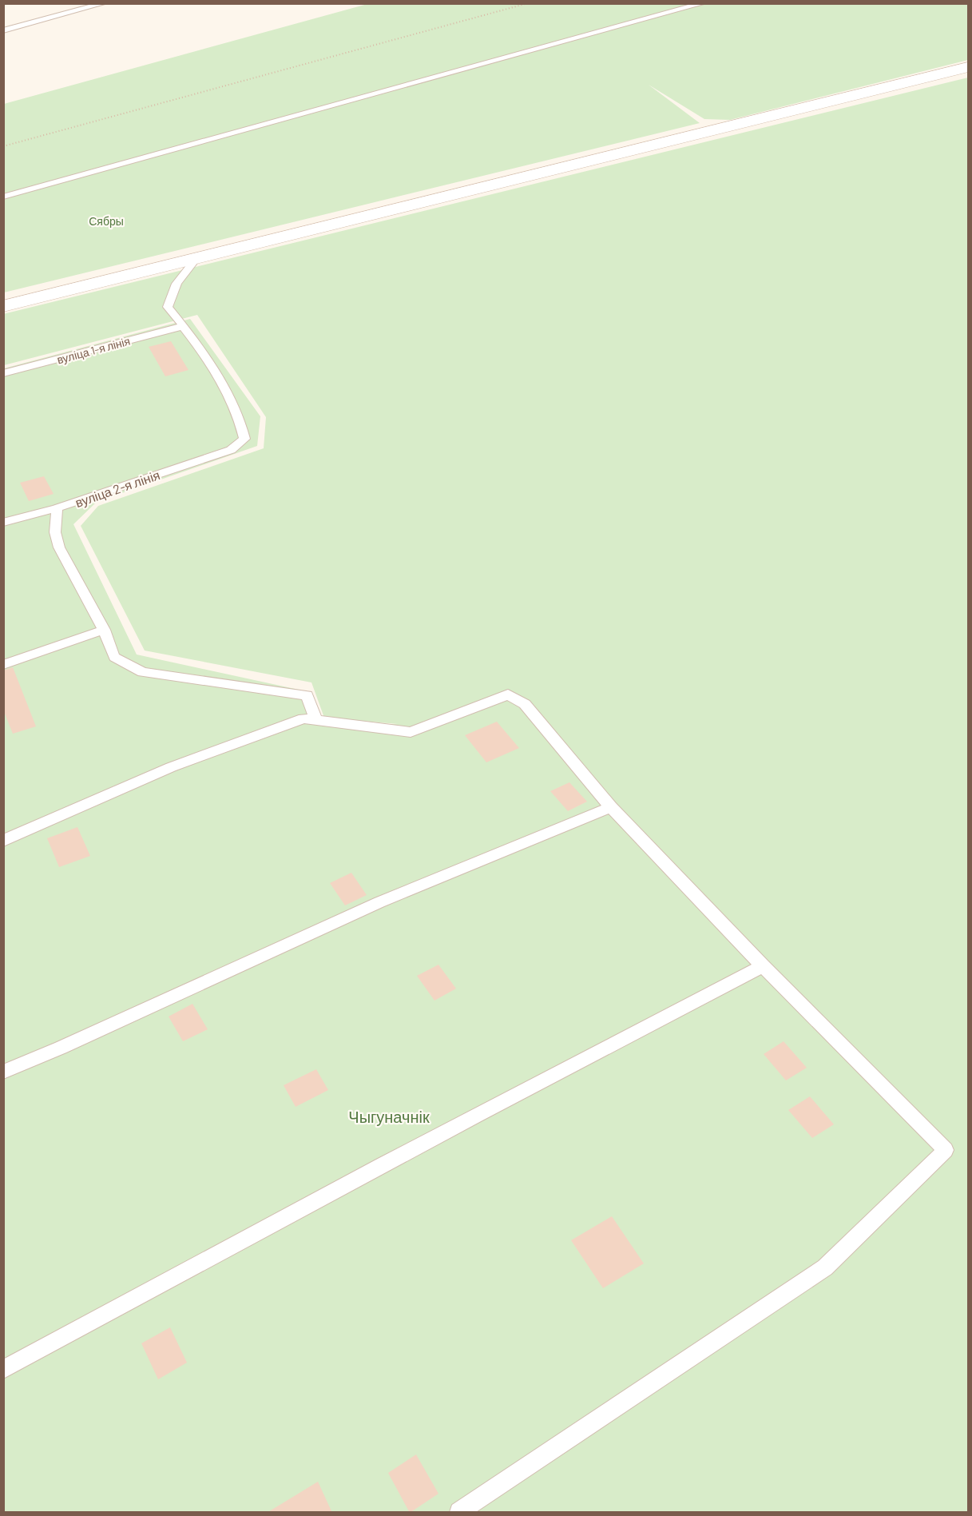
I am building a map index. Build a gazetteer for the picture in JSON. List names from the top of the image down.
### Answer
{
  "streets": {
    "lane": ["вуліца 1-я лінія", "вуліца 2-я лінія"]
  },
  "crossings": [
    ["вуліца 1-я лінія", "вуліца 2-я лінія"]
  ],
  "parks": ["Сябры", "Чыгуначнік"]
}
